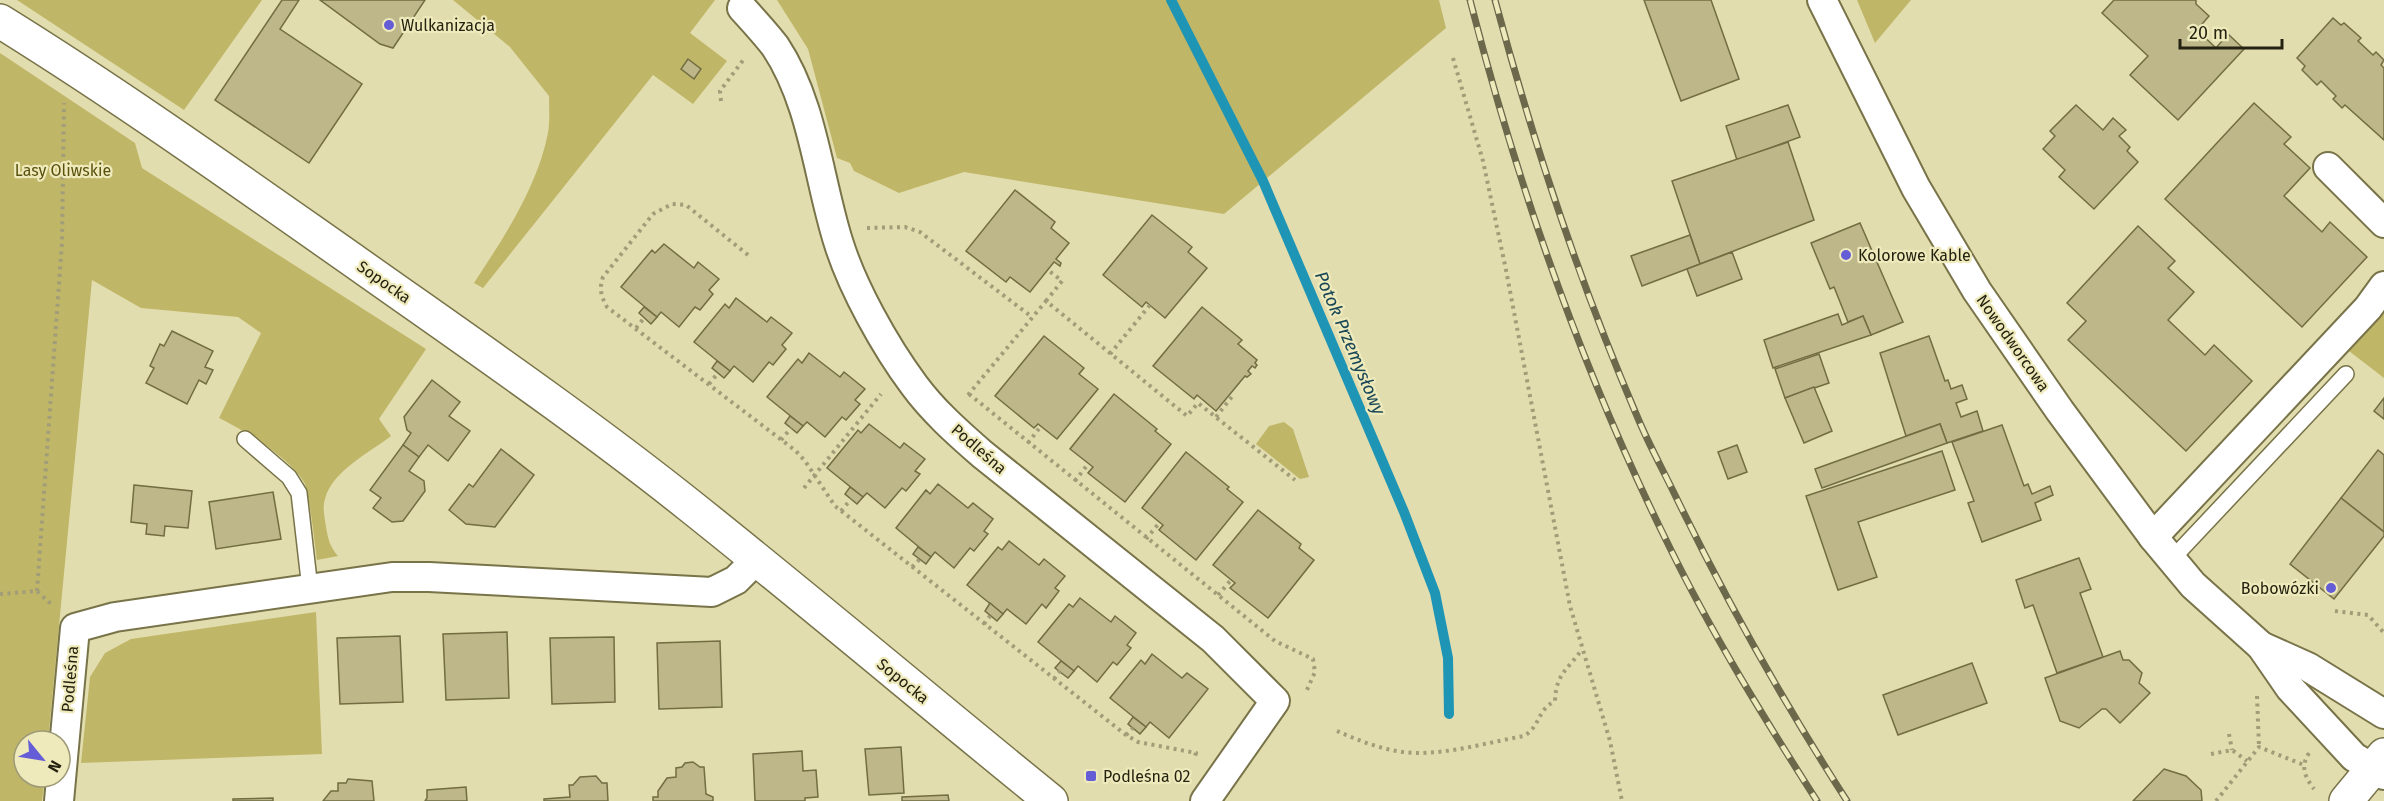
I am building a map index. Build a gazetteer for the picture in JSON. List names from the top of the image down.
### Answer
{
  "streets": {
    "main road": ["Sopocka"],
    "street": ["Nowodworcowa", "Podleśna"]
  },
  "water": ["Potok Przemysłowy"],
  "parks": ["Lasy Oliwskie"],
  "places": {
    "other": ["Wulkanizacja", "Kolorowe Kable", "Bobowózki"],
    "transit": ["Podleśna 02"]
  },
  "scale_bar": "20 m",
  "north": "bottom right"
}
